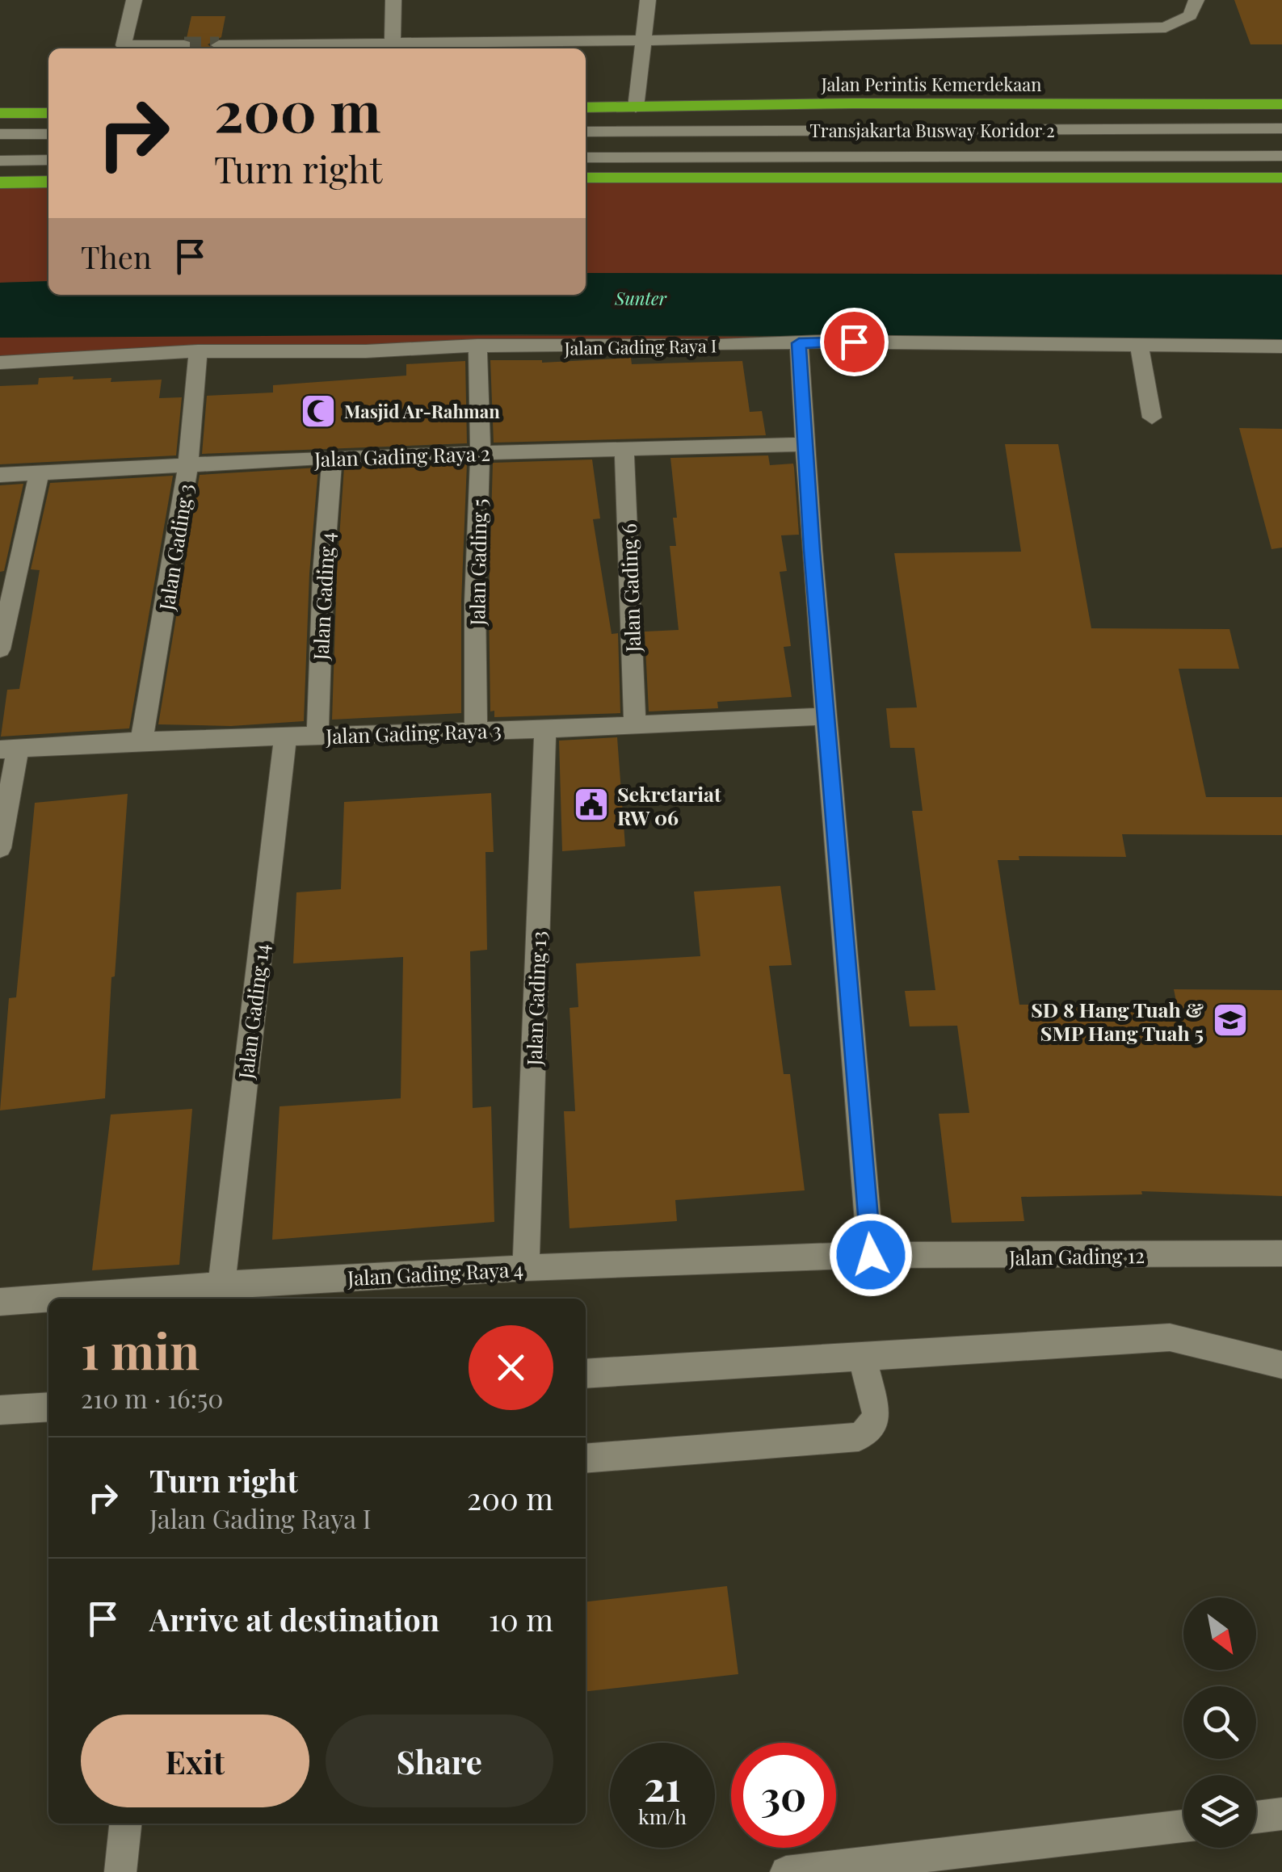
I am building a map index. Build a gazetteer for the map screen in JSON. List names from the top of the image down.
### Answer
{
  "streets": {
    "highway": ["Jalan Perintis Kemerdekaan"],
    "street": [
      "Transjakarta Busway Koridor 2",
      "Jalan Gading Raya I",
      "Jalan Gading Raya 2",
      "Jalan Gading 3",
      "Jalan Gading 5",
      "Jalan Gading 6",
      "Jalan Gading 4",
      "Jalan Gading Raya 3",
      "Jalan Gading 13",
      "Jalan Gading 14",
      "Jalan Gading 12",
      "Jalan Gading Raya 4"
    ]
  },
  "crossings": [
    ["Jalan Gading Raya I", "Jalan Gading 3"],
    ["Jalan Gading Raya I", "Jalan Gading 5"],
    ["Jalan Gading Raya 2", "Jalan Gading 3"],
    ["Jalan Gading Raya 2", "Jalan Gading 5"],
    ["Jalan Gading Raya 2", "Jalan Gading 6"],
    ["Jalan Gading Raya 2", "Jalan Gading 4"],
    ["Jalan Gading 3", "Jalan Gading Raya 3"],
    ["Jalan Gading 5", "Jalan Gading Raya 3"],
    ["Jalan Gading 6", "Jalan Gading Raya 3"],
    ["Jalan Gading 4", "Jalan Gading Raya 3"],
    ["Jalan Gading Raya 3", "Jalan Gading 13"],
    ["Jalan Gading Raya 3", "Jalan Gading 14"],
    ["Jalan Gading 13", "Jalan Gading Raya 4"],
    ["Jalan Gading 14", "Jalan Gading Raya 4"],
    ["Jalan Gading 12", "Jalan Gading Raya 4"]
  ],
  "water": ["Sunter"],
  "places": {
    "mosque": ["Masjid Ar-Rahman"],
    "public building": ["Sekretariat RW 06"],
    "school or university": ["SD 8 Hang Tuah & SMP Hang Tuah 5"]
  },
  "north": "bottom right",
  "page": {
    "turn": ["200 m", "Turn right"],
    "then": "Then",
    "heading": ["1 min", "210 m · 16:50"],
    "list": [
      {
        "name": "Turn right",
        "note": "Jalan Gading Raya I",
        "value": "200 m"
      },
      {
        "name": "Arrive at destination",
        "value": "10 m"
      }
    ],
    "buttons": ["Exit", "Share"],
    "speed": "21 km/h",
    "limit": "30"
  }
}
